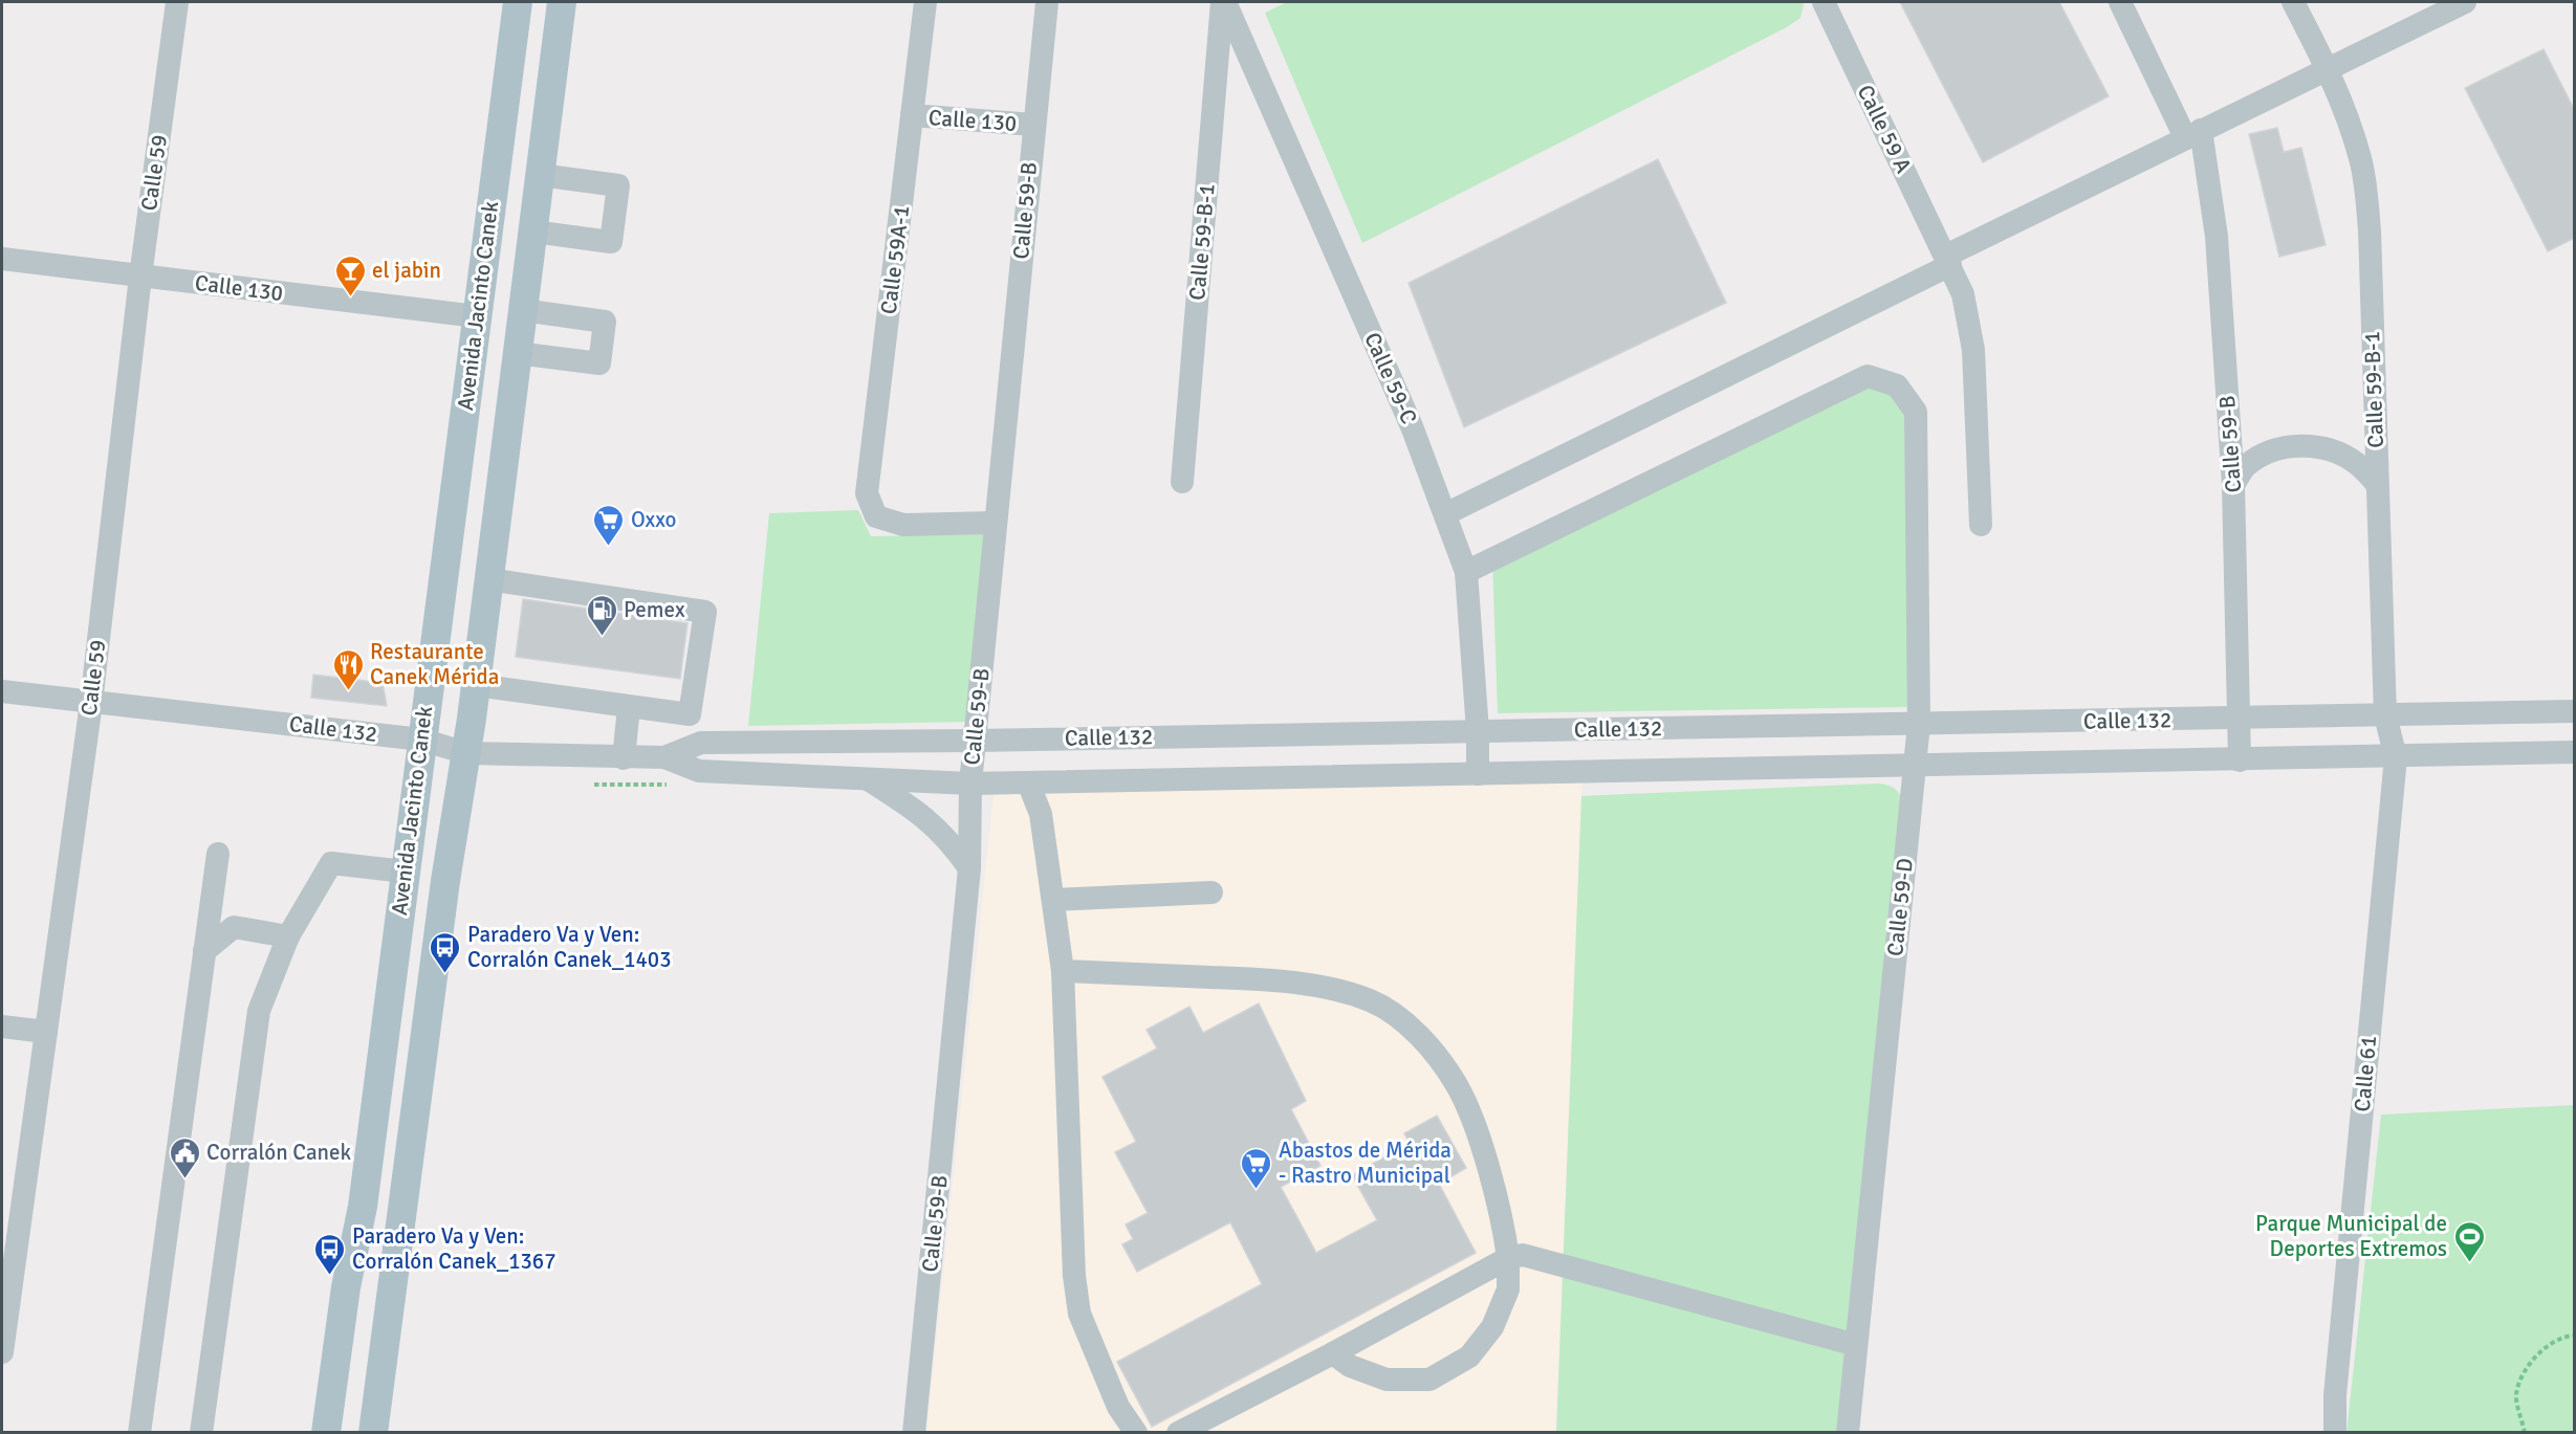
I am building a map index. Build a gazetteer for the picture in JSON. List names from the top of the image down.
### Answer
{
  "streets": {
    "main road": ["Avenida Jacinto Canek"],
    "street": [
      "Calle 130",
      "Calle 59 A",
      "Calle 59",
      "Calle 59-B",
      "Calle 59-B-1",
      "Calle 59A-1",
      "Calle 59-C",
      "Calle 132",
      "Calle 59-D",
      "Calle 61"
    ]
  },
  "crossings": [
    ["Calle 130", "Calle 59"],
    ["Calle 130", "Calle 59-B"],
    ["Calle 130", "Calle 59A-1"],
    ["Calle 130", "Avenida Jacinto Canek"],
    ["Calle 59", "Calle 132"],
    ["Calle 59-B", "Calle 59A-1"],
    ["Calle 59-B", "Calle 132"],
    ["Calle 59-B-1", "Calle 59-C"],
    ["Calle 59-B-1", "Calle 132"],
    ["Calle 59-B-1", "Calle 61"],
    ["Avenida Jacinto Canek", "Calle 132"],
    ["Calle 59-C", "Calle 132"],
    ["Calle 59-C", "Calle 59-D"],
    ["Calle 132", "Calle 59-D"],
    ["Calle 132", "Calle 61"]
  ],
  "places": {
    "bar": ["el jabin"],
    "supermarket": ["Oxxo", "Abastos de Mérida - Rastro Municipal"],
    "fuel station": ["Pemex"],
    "restaurant": ["Restaurante Canek Mérida"],
    "bus stop": ["Paradero Va y Ven: Corralón Canek_1403", "Paradero Va y Ven: Corralón Canek_1367"],
    "public building": ["Corralón Canek"],
    "sports": ["Parque Municipal de Deportes Extremos"]
  }
}
